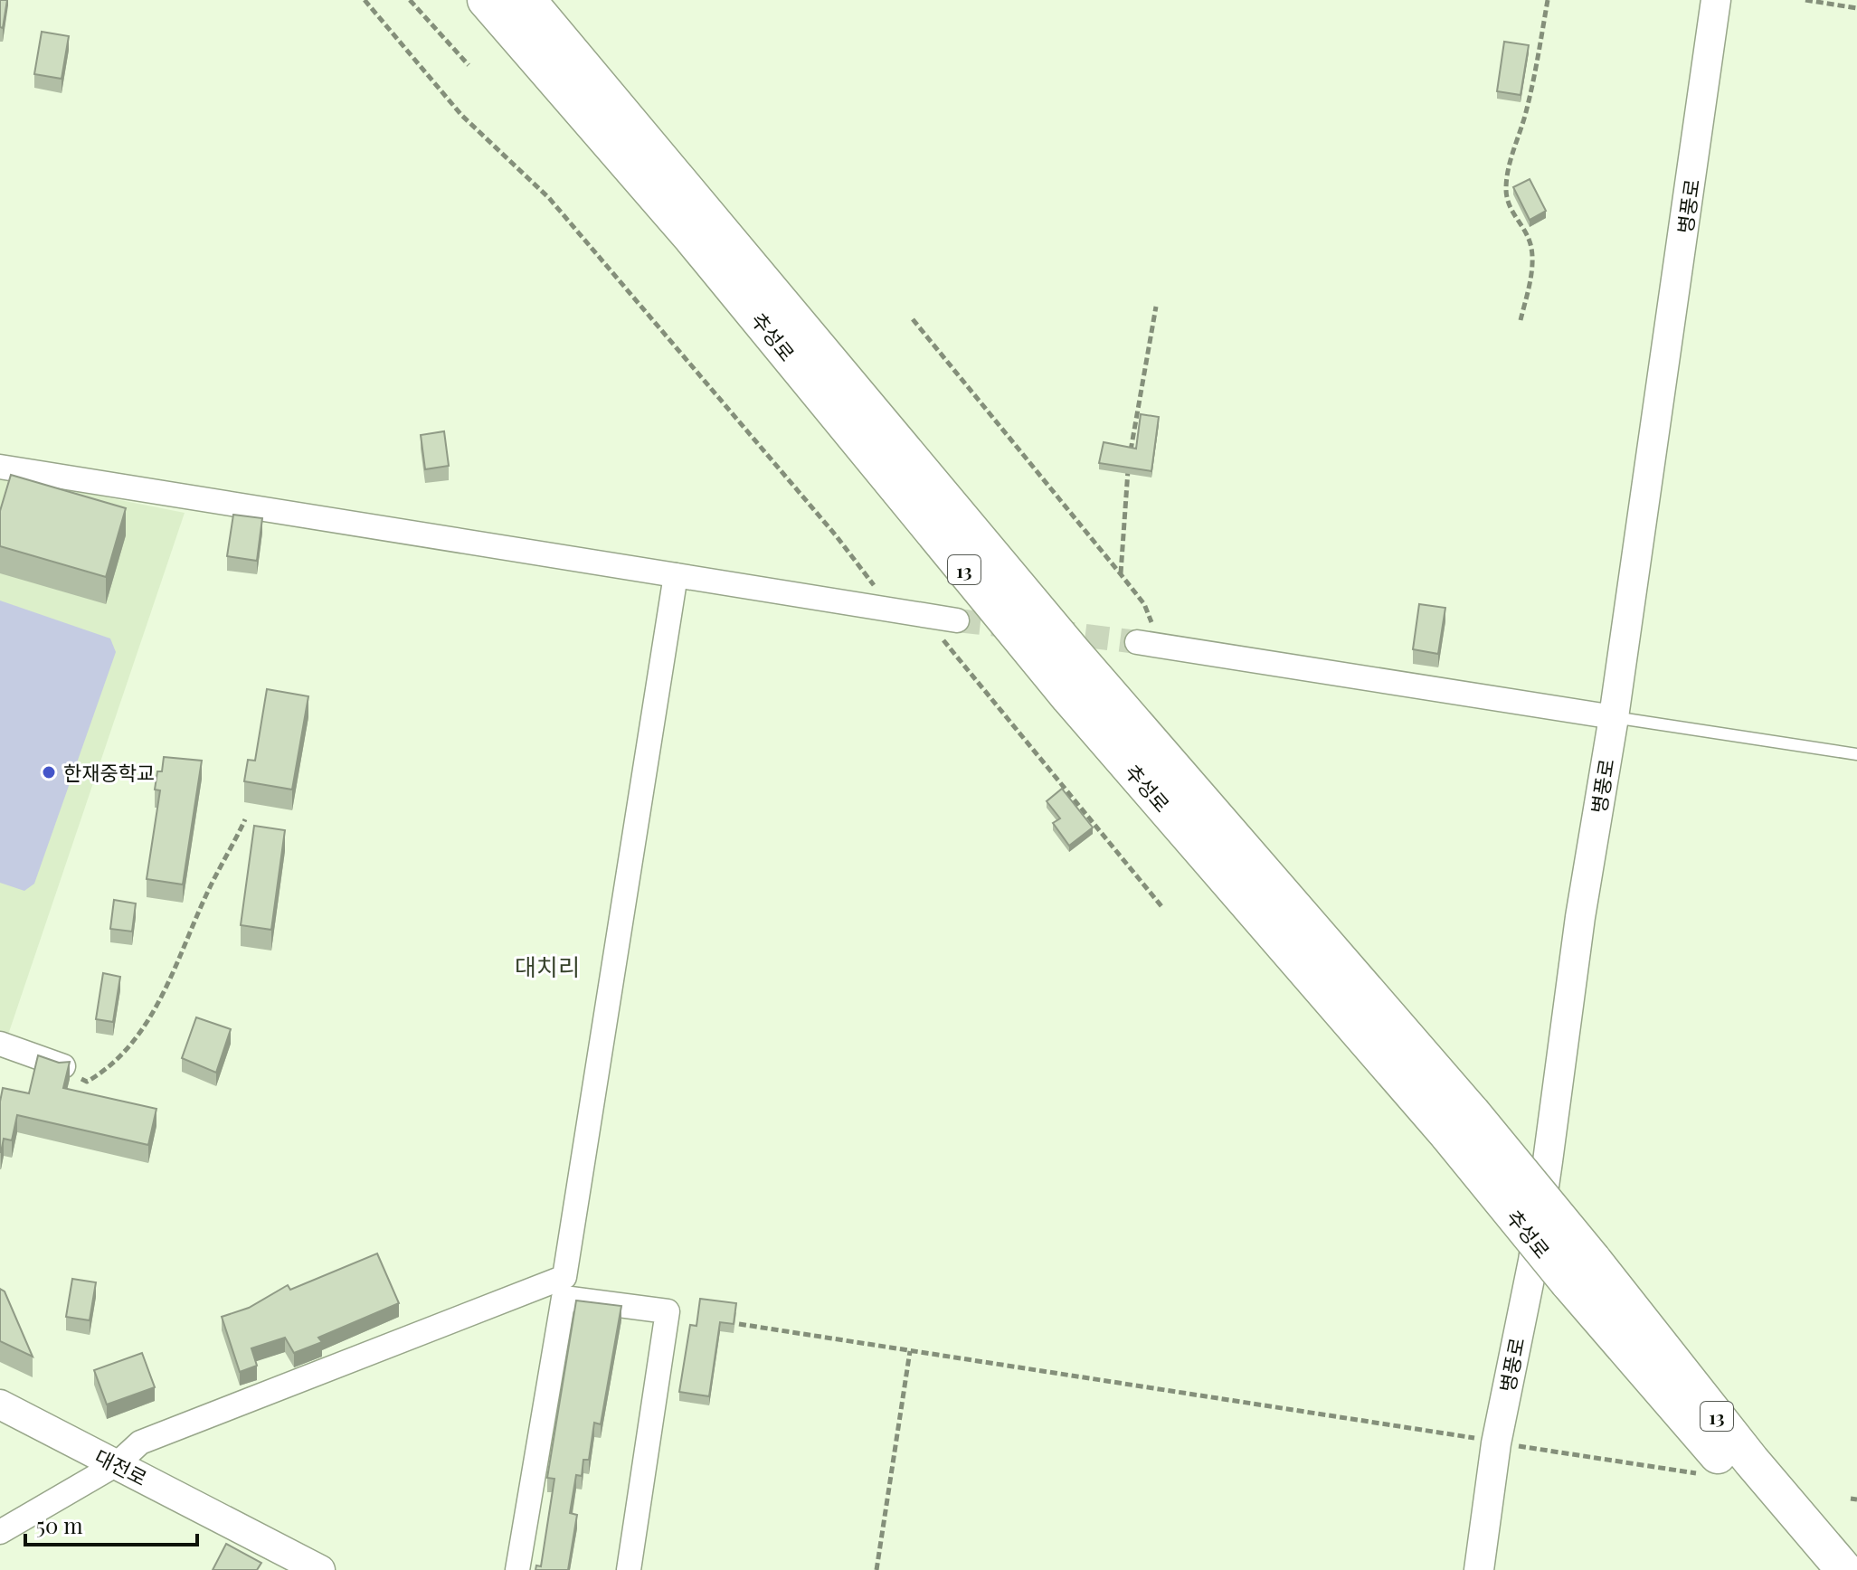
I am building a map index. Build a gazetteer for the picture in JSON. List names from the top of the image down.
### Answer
{
  "streets": {
    "main road": ["추성로", "13"],
    "street": ["병풍로", "대전로"]
  },
  "districts": ["대치리"],
  "places": ["한재중학교"],
  "scale_bar": "50 m"
}
